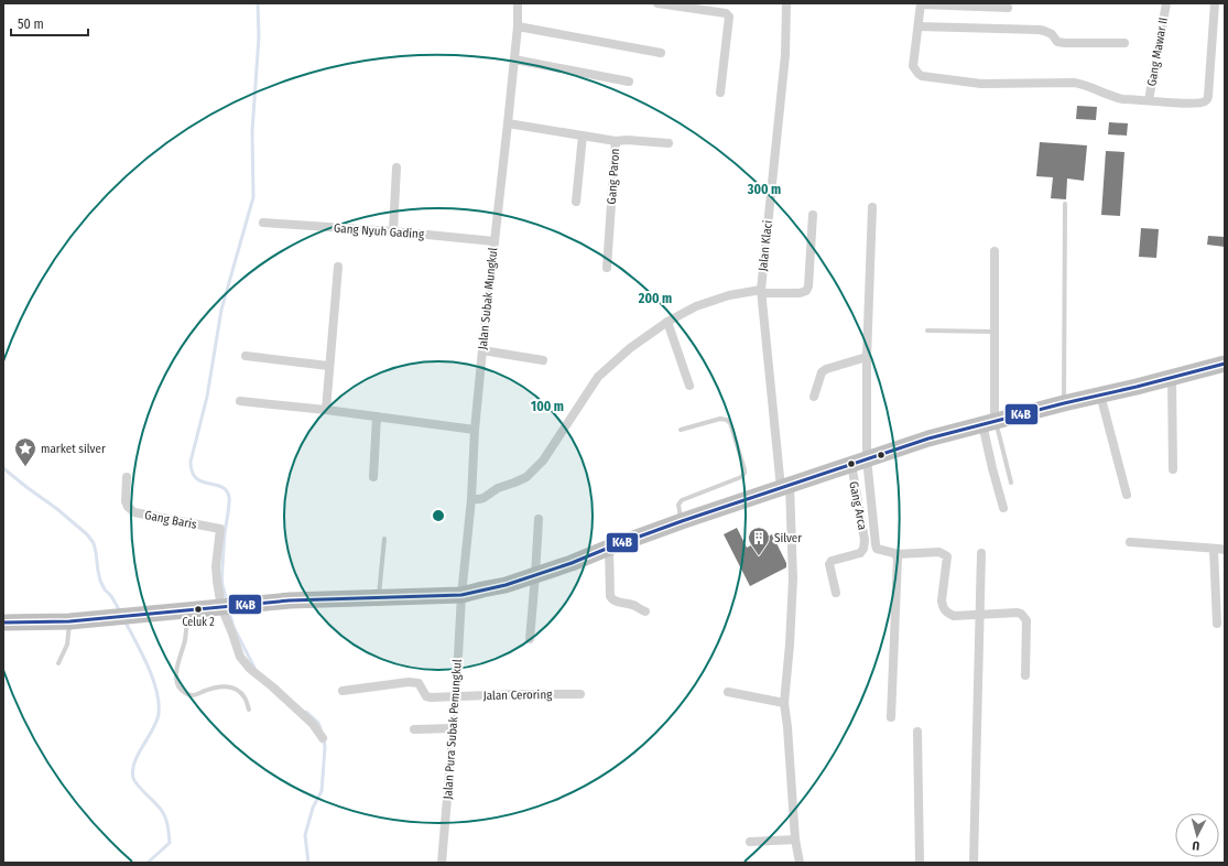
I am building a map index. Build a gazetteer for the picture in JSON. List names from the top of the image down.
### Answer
{
  "streets": {
    "street": [
      "Gang Mawar II",
      "Gang Paron",
      "Gang Nyuh Gading",
      "Jalan Klaci",
      "Jalan Subak Mungkul",
      "Gang Arca",
      "Gang Baris",
      "Jalan Ceroring",
      "Jalan Pura Subak Pemungkul"
    ]
  },
  "crossings": [
    ["Gang Paron", "Jalan Subak Mungkul"],
    ["Gang Nyuh Gading", "Jalan Subak Mungkul"],
    ["Jalan Subak Mungkul", "Jalan Pura Subak Pemungkul"],
    ["Jalan Ceroring", "Jalan Pura Subak Pemungkul"]
  ],
  "places": {
    "place": ["market silver"],
    "building": ["Silver"],
    "other": ["Celuk 2"]
  },
  "lines": ["transit line K4B"],
  "scale_bar": "50 m",
  "north": "bottom",
  "rings": ["300 m", "200 m", "100 m"]
}
